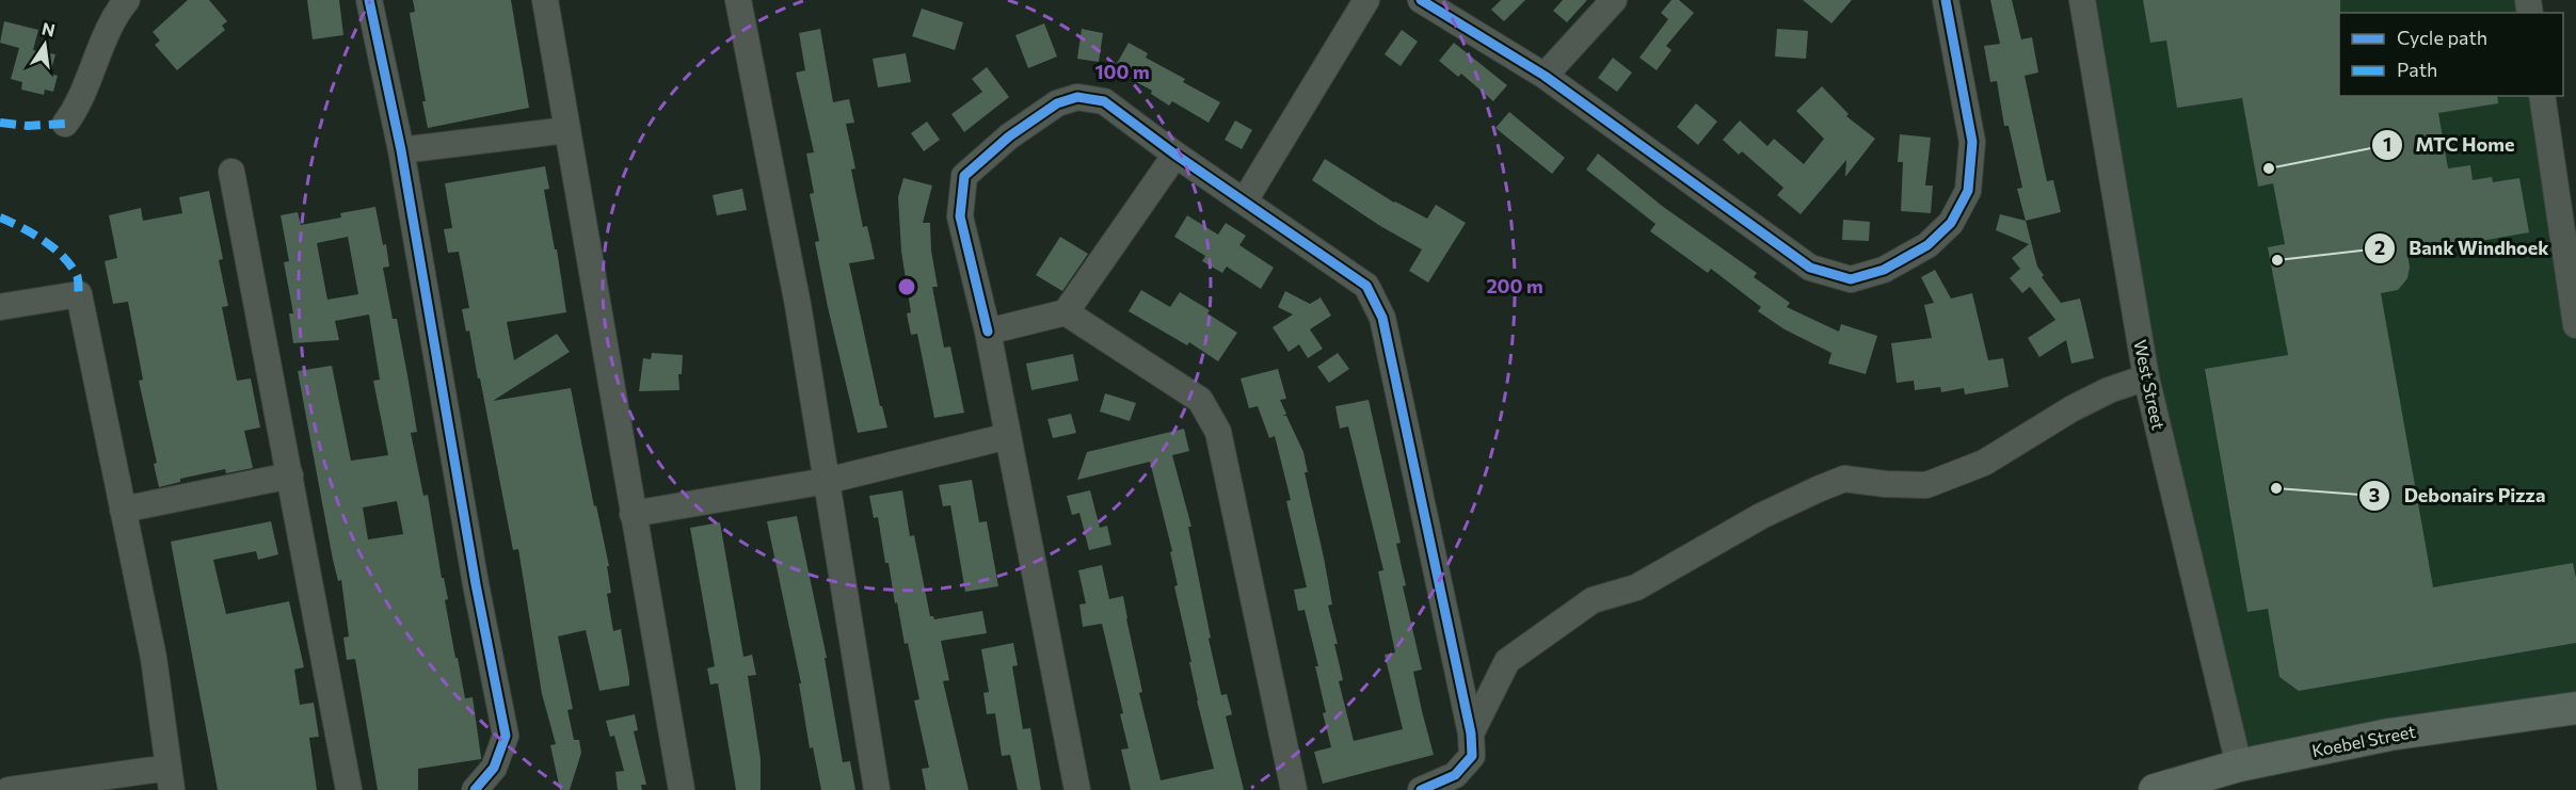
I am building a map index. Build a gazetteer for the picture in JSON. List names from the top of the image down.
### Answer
{
  "streets": {
    "main road": ["Koebel Street"],
    "street": ["West Street"]
  },
  "crossings": [
    ["West Street", "Koebel Street"]
  ],
  "places": ["MTC Home", "Bank Windhoek", "Debonairs Pizza"],
  "legend": ["Cycle path", "Path"],
  "north": "top",
  "rings": ["100 m", "200 m"]
}
